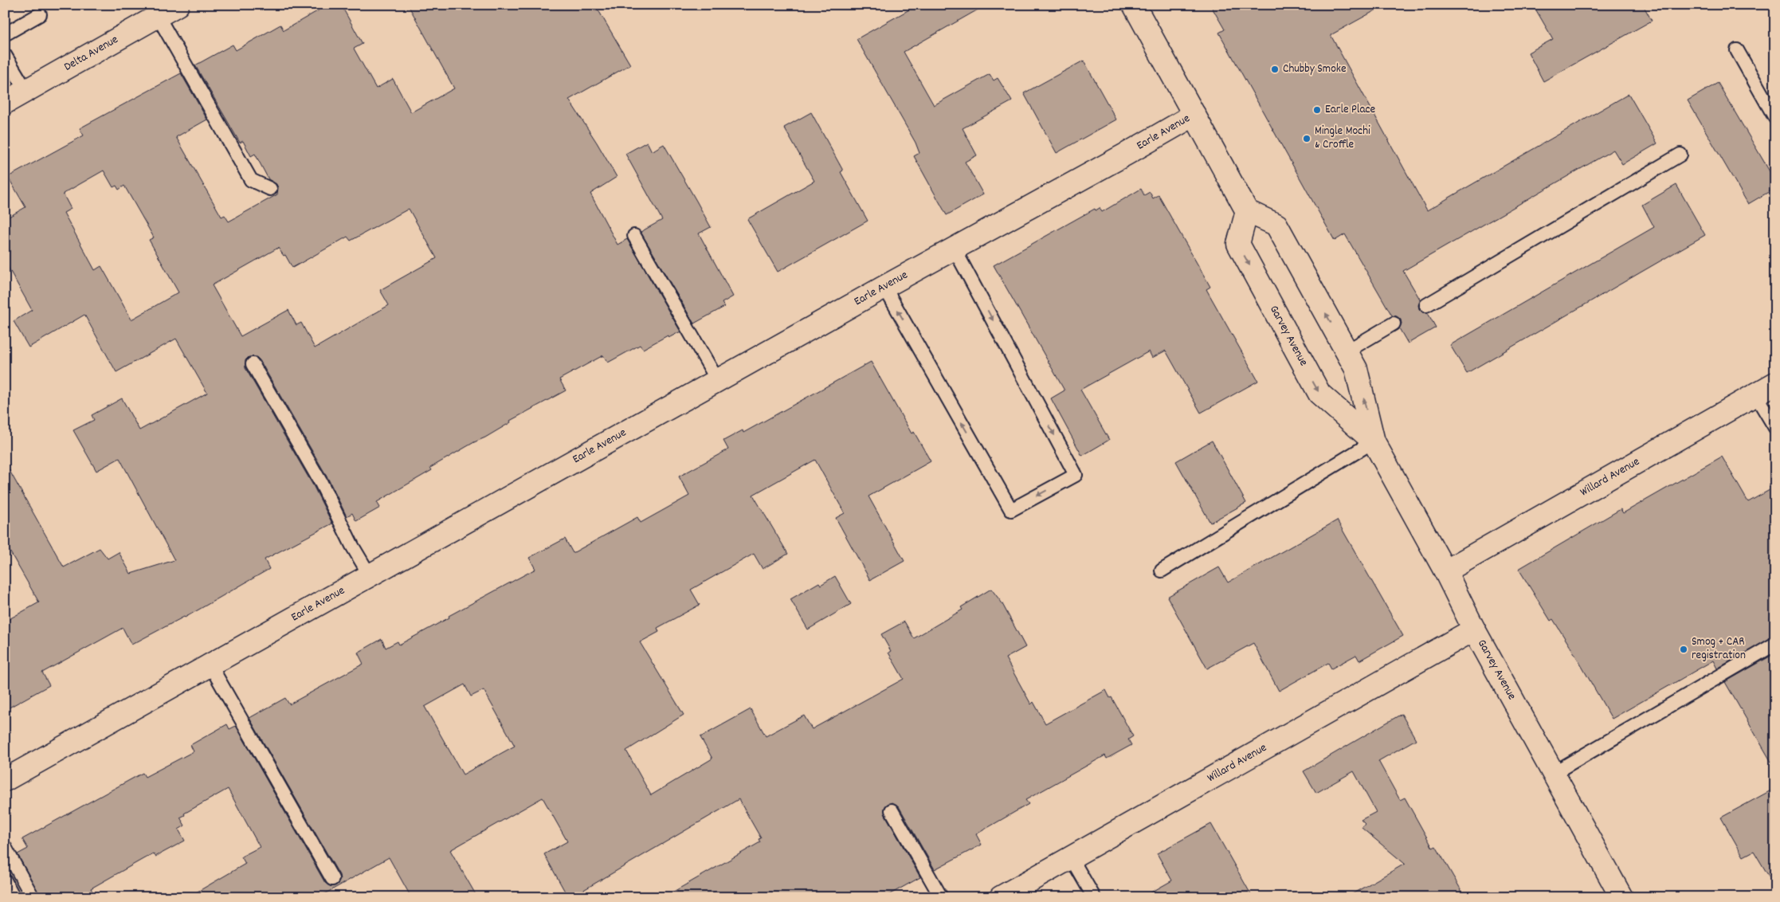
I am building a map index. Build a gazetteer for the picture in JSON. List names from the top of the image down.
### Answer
{
  "streets": {
    "street": [
      "Delta Avenue",
      "Earle Avenue",
      "Garvey Avenue",
      "Willard Avenue"
    ]
  },
  "crossings": [
    ["Garvey Avenue", "Willard Avenue"]
  ],
  "places": [
    "Chubby Smoke",
    "Earle Place",
    "Mingle Mochi & Croffle",
    "Smog + CAR registration"
  ]
}
